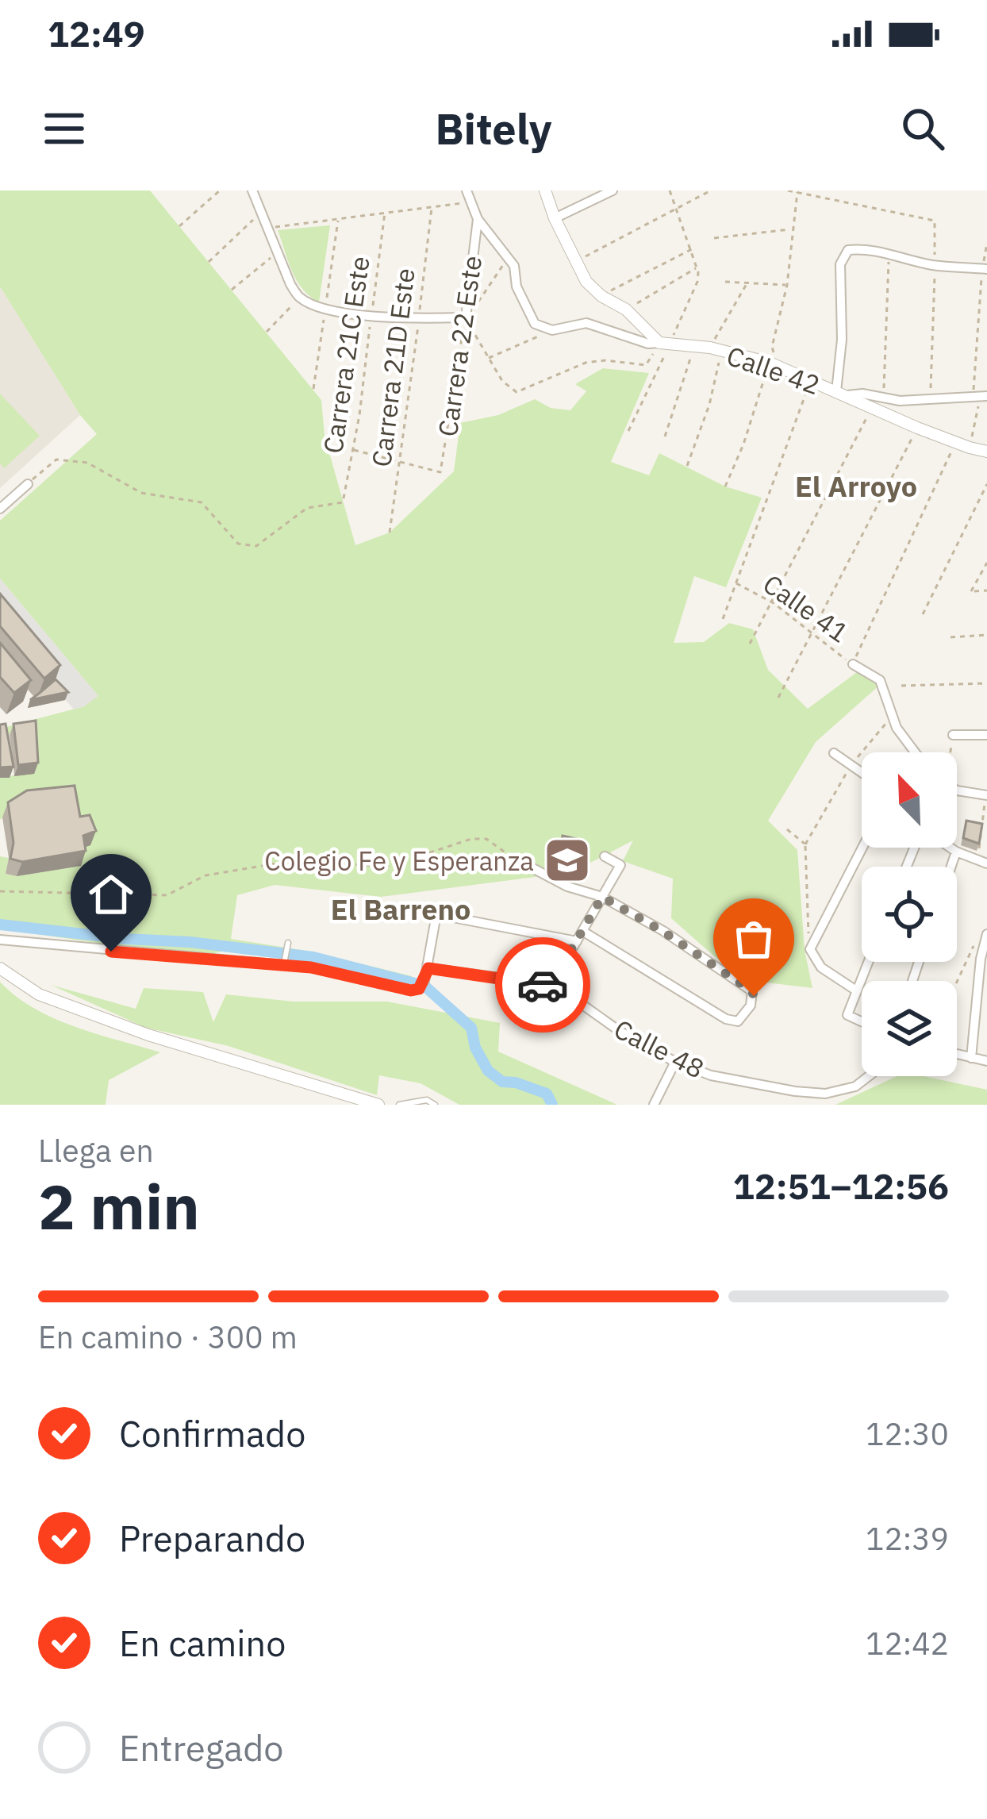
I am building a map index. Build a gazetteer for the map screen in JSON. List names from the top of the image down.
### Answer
{
  "streets": {
    "street": ["Carrera 22 Este", "Calle 42", "Calle 48"],
    "path": ["Carrera 21C Este", "Carrera 21D Este", "Calle 41"]
  },
  "crossings": [
    ["Carrera 22 Este", "Carrera 21D Este"]
  ],
  "districts": ["El Arroyo", "El Barreno"],
  "places": {
    "school or university": ["Colegio Fe y Esperanza"]
  },
  "north": "top left",
  "page": {
    "status": "12:49",
    "header": "Bitely",
    "heading": ["2 min", "Llega en", "12:51–12:56"],
    "bar": "En camino · 300 m",
    "list": [
      ["Confirmado", "12:30"],
      ["Preparando", "12:39"],
      ["En camino", "12:42"],
      "Entregado"
    ]
  }
}
